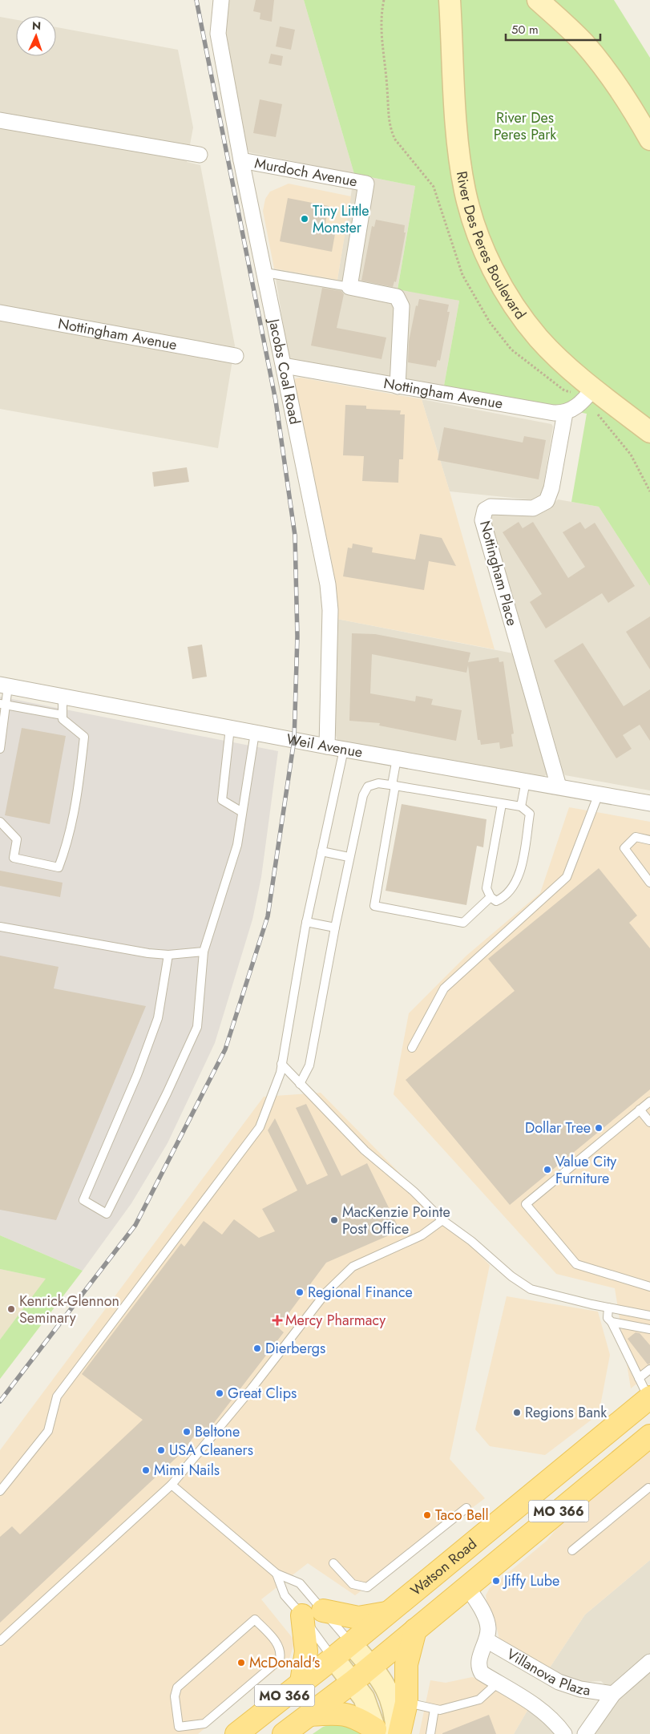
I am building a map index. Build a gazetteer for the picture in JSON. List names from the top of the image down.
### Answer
{
  "streets": {
    "main road": ["River Des Peres Boulevard", "MO 366", "Watson Road"],
    "street": [
      "Murdoch Avenue",
      "Nottingham Avenue",
      "Jacobs Coal Road",
      "Nottingham Place",
      "Weil Avenue",
      "Villanova Plaza"
    ]
  },
  "crossings": [
    ["Murdoch Avenue", "Jacobs Coal Road"],
    ["Nottingham Avenue", "Jacobs Coal Road"],
    ["Nottingham Avenue", "Nottingham Place"],
    ["Jacobs Coal Road", "Weil Avenue"],
    ["Nottingham Place", "Weil Avenue"]
  ],
  "parks": ["River Des Peres Park"],
  "places": {
    "other": [
      "Tiny Little Monster",
      "Dollar Tree",
      "Value City Furniture",
      "MacKenzie Pointe Post Office",
      "Regional Finance",
      "Kenrick-Glennon Seminary",
      "Dierbergs",
      "Great Clips",
      "Regions Bank",
      "Beltone",
      "USA Cleaners",
      "Mimi Nails",
      "Taco Bell",
      "Jiffy Lube",
      "McDonald's"
    ],
    "health": ["Mercy Pharmacy"]
  },
  "scale_bar": "50 m",
  "north": "top"
}
